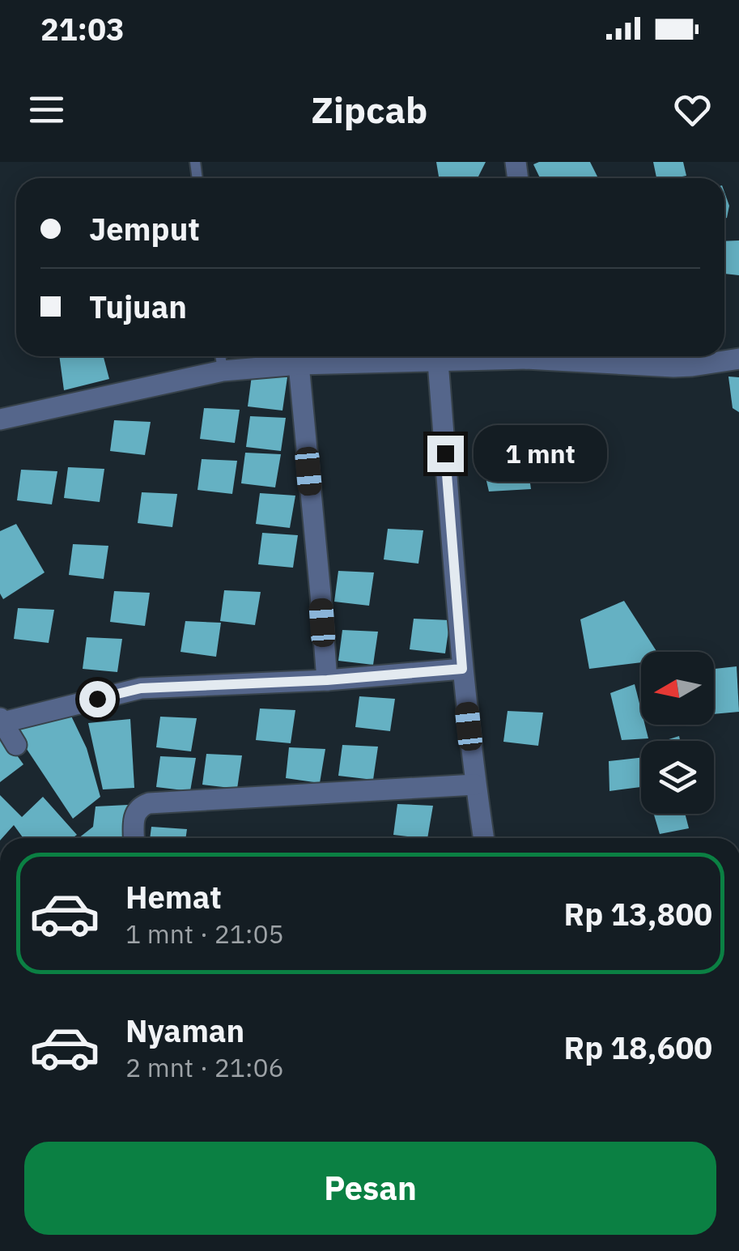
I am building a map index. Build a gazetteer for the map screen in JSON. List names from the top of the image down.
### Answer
{
  "north": "left",
  "page": {
    "status": "21:03",
    "header": "Zipcab",
    "banner": ["Jemput", "Tujuan"],
    "bubble": "1 mnt",
    "list": [
      {
        "name": "Hemat",
        "note": "1 mnt · 21:05",
        "value": "Rp 13,800"
      },
      {
        "name": "Nyaman",
        "note": "2 mnt · 21:06",
        "value": "Rp 18,600"
      }
    ],
    "buttons": "Pesan"
  }
}
